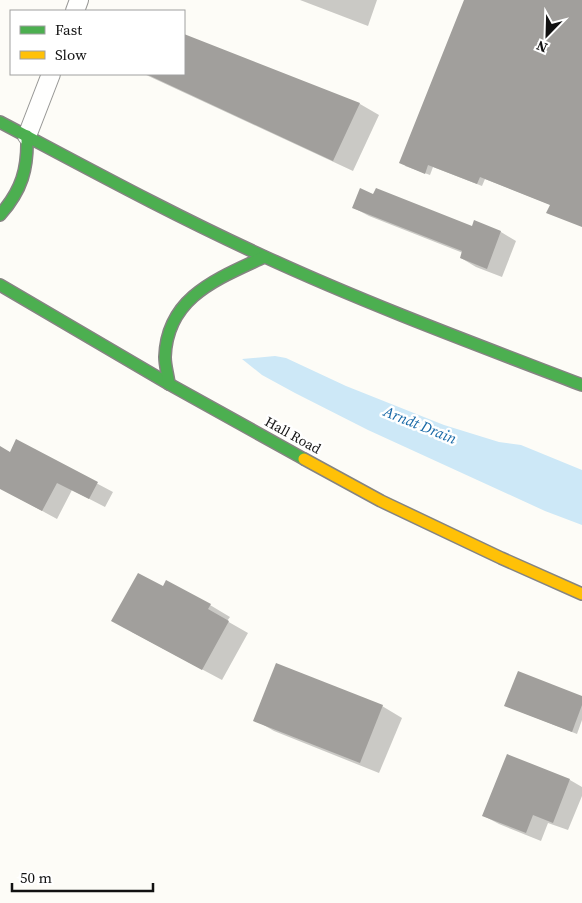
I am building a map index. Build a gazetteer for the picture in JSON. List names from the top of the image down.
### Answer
{
  "streets": {
    "highway": ["Hall Road"]
  },
  "water": ["Arndt Drain"],
  "legend": ["Fast", "Slow"],
  "scale_bar": "50 m",
  "north": "bottom left"
}
